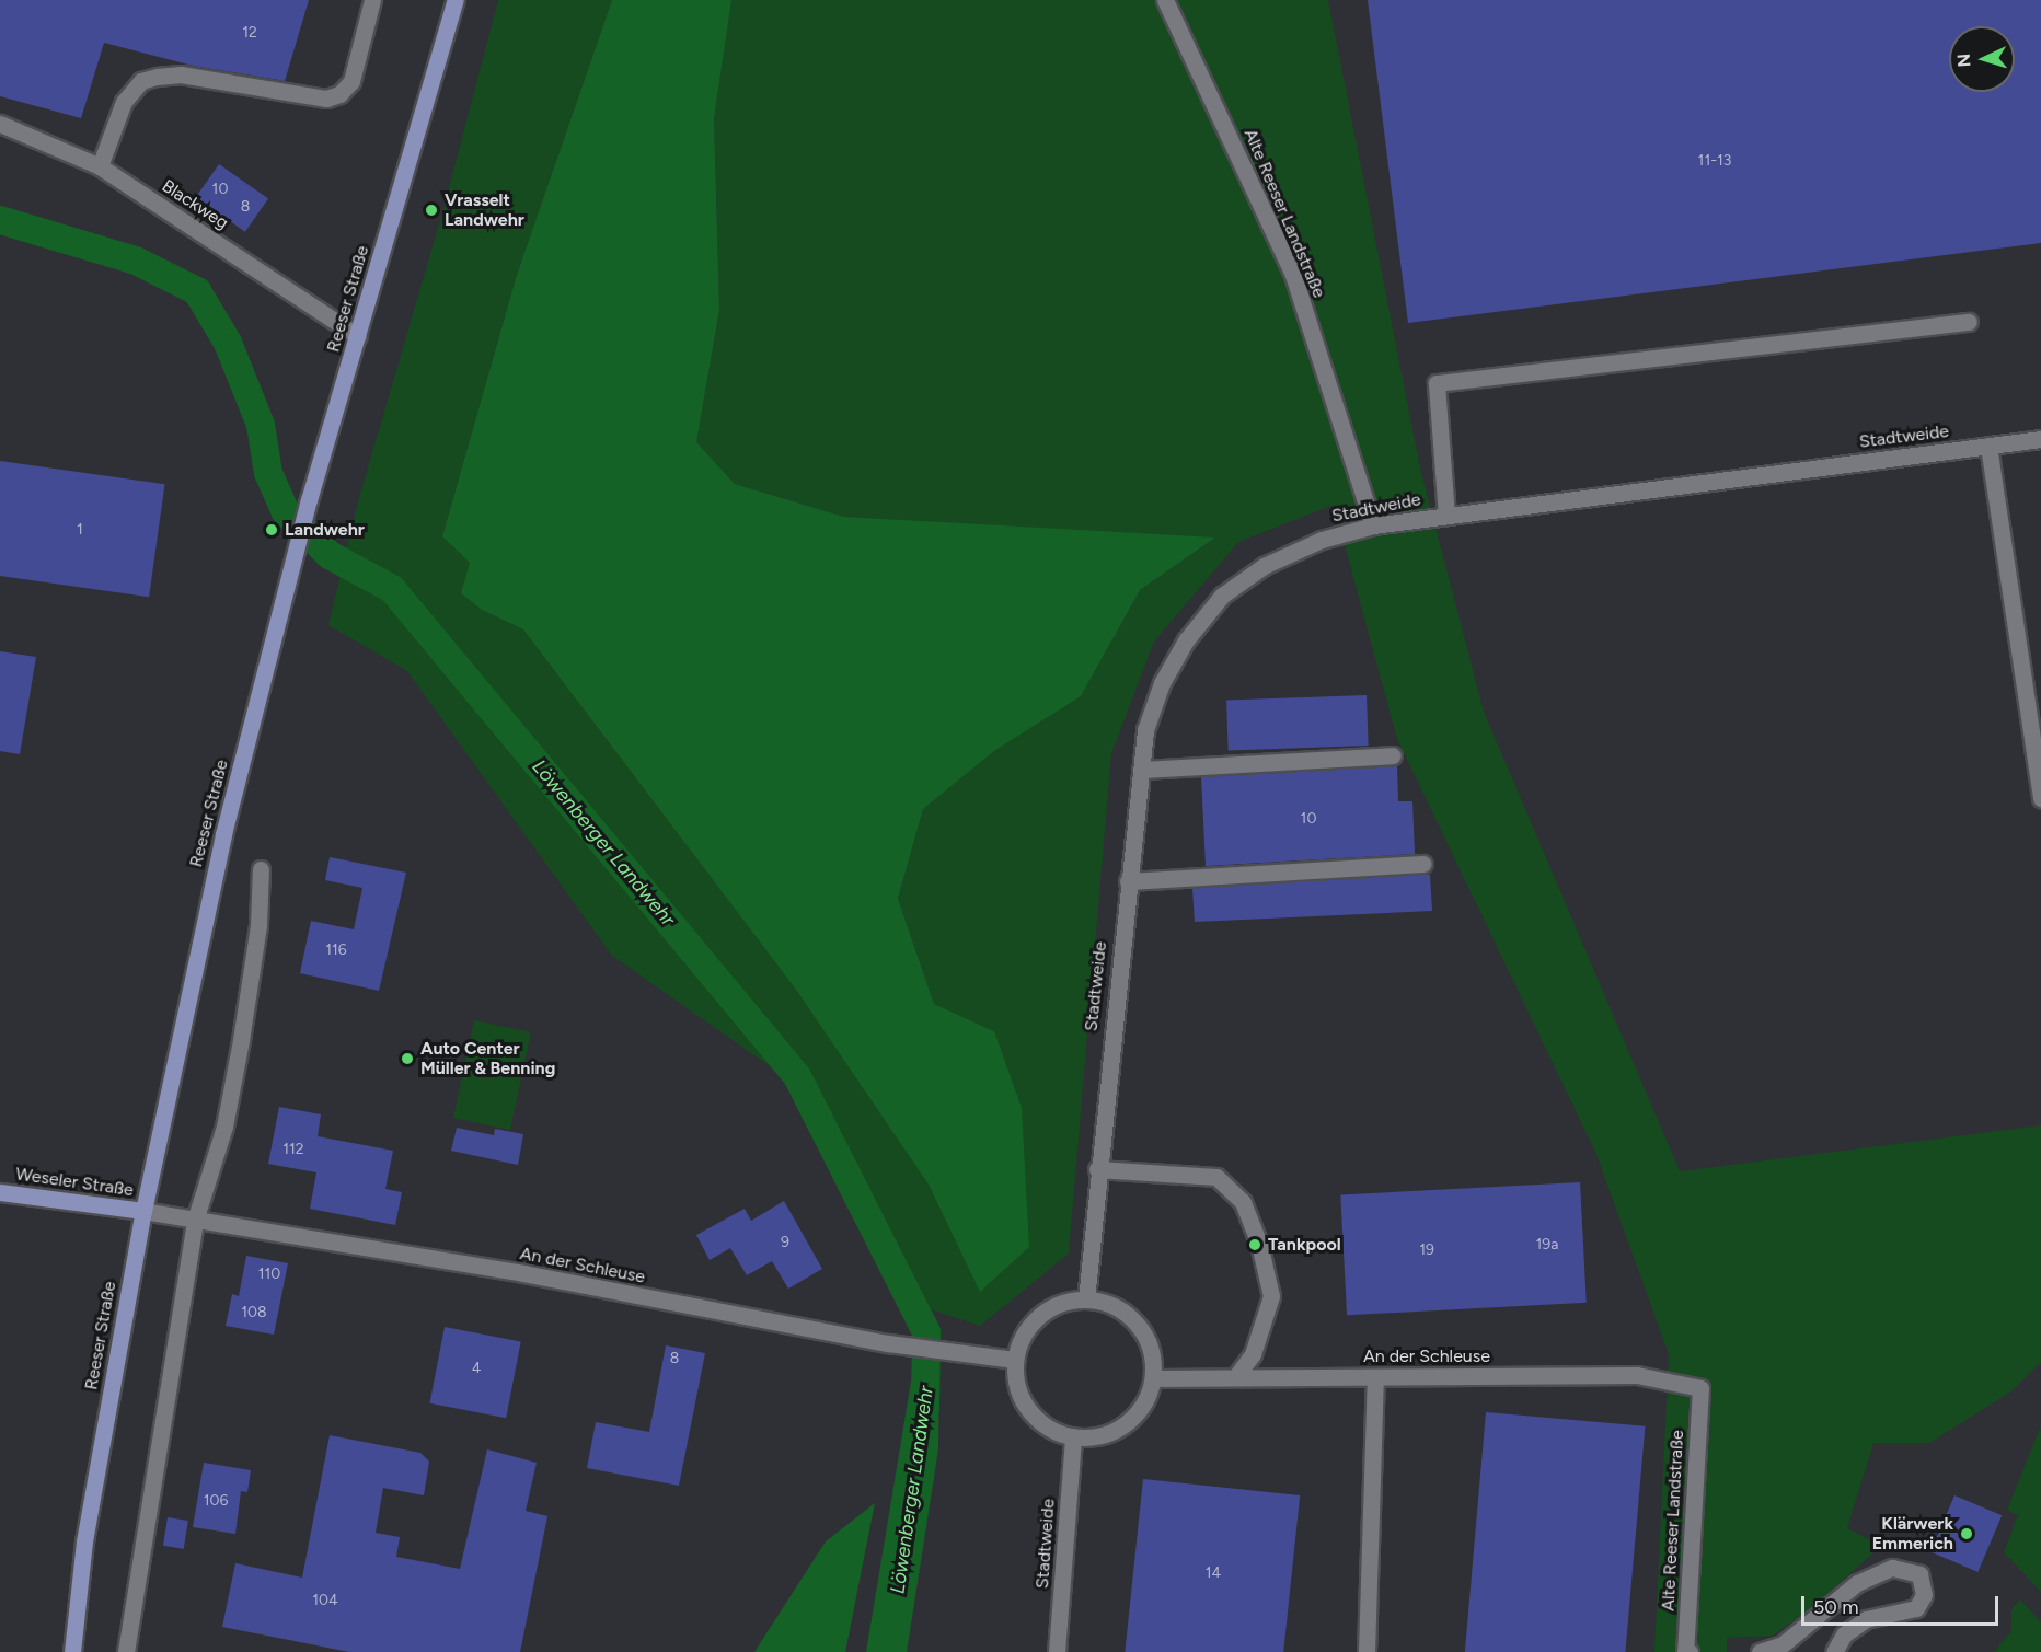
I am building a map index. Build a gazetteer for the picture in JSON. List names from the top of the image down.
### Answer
{
  "streets": {
    "main road": ["Reeser Straße", "Weseler Straße"],
    "street": [
      "Blackweg",
      "Alte Reeser Landstraße",
      "Stadtweide",
      "An der Schleuse"
    ]
  },
  "crossings": [
    ["Blackweg", "Reeser Straße"],
    ["Alte Reeser Landstraße", "Stadtweide"],
    ["Alte Reeser Landstraße", "An der Schleuse"],
    ["Reeser Straße", "Weseler Straße"],
    ["Reeser Straße", "An der Schleuse"],
    ["Stadtweide", "An der Schleuse"],
    ["Weseler Straße", "An der Schleuse"]
  ],
  "water": ["Löwenberger Landwehr"],
  "places": [
    "Vrasselt Landwehr",
    "Landwehr",
    "Auto Center Müller & Benning",
    "Tankpool",
    "Klärwerk Emmerich"
  ],
  "house_numbers": [
    "12",
    "11-13",
    "10",
    "8",
    "1",
    "10",
    "116",
    "112",
    "9",
    "19a",
    "19",
    "110",
    "108",
    "8",
    "4",
    "106",
    "14",
    "104"
  ],
  "scale_bar": "50 m",
  "north": "left"
}
